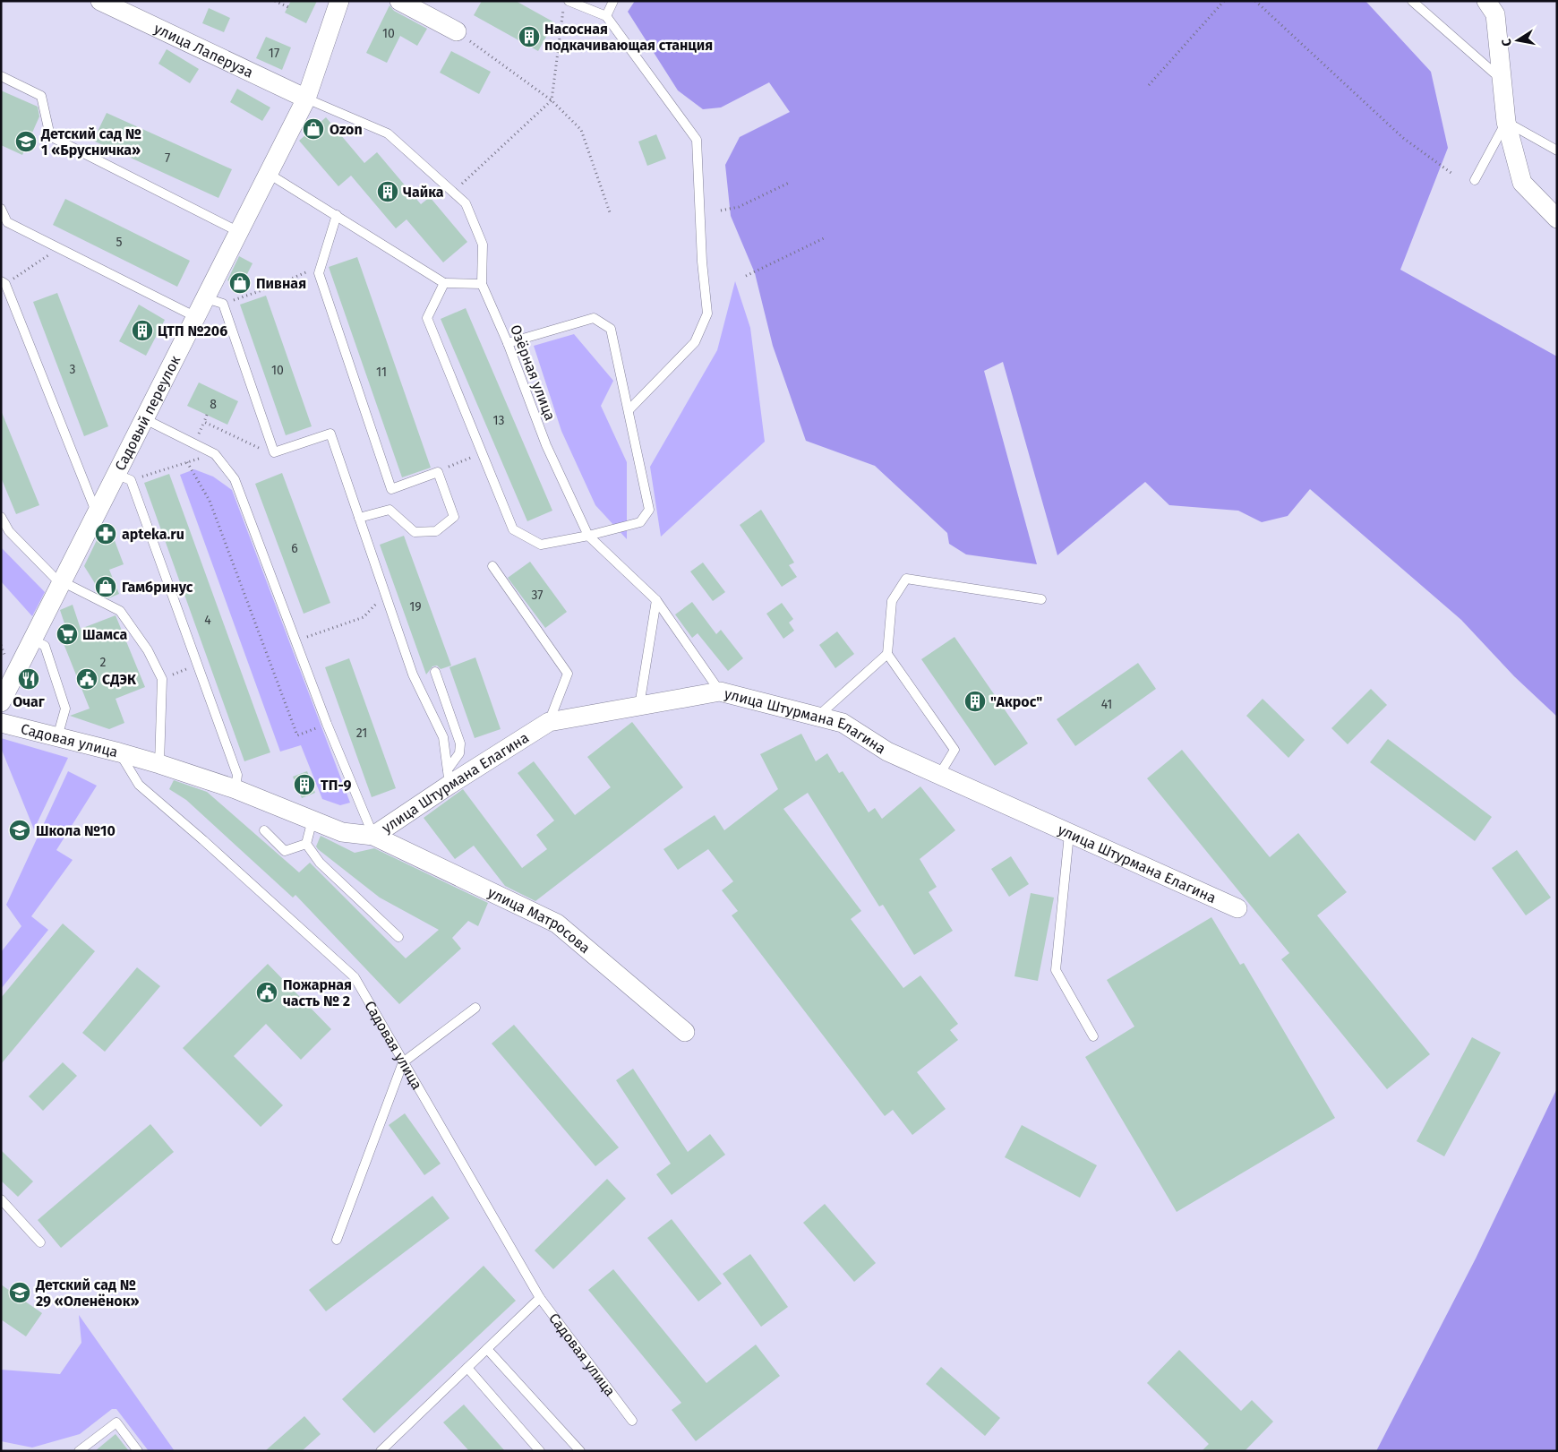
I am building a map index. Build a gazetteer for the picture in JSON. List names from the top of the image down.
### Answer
{
  "streets": {
    "street": [
      "улица Лаперуза",
      "Садовый переулок",
      "улица Штурмана Елагина",
      "Садовая улица",
      "улица Матросова"
    ],
    "lane": ["Озёрная улица"]
  },
  "crossings": [
    ["улица Лаперуза", "Озёрная улица"],
    ["улица Лаперуза", "Садовый переулок"],
    ["Озёрная улица", "Садовый переулок"],
    ["Озёрная улица", "улица Штурмана Елагина"],
    ["улица Штурмана Елагина", "Садовая улица"],
    ["улица Штурмана Елагина", "улица Матросова"]
  ],
  "places": {
    "building": [
      "Насосная подкачивающая станция",
      "Чайка",
      "ЦТП №206",
      "\"Акрос\"",
      "ТП-9"
    ],
    "shop": ["Ozon", "Пивная", "Гамбринус"],
    "school or university": ["Детский сад № 1 «Брусничка»", "Школа №10", "Детский сад № 29 «Оленёнок»"],
    "pharmacy": ["apteka.ru"],
    "supermarket": ["Шамса"],
    "restaurant": ["Очаг"],
    "public building": ["СДЭК", "Пожарная часть № 2"]
  },
  "house_numbers": [
    "10",
    "17",
    "7",
    "5",
    "3",
    "10",
    "11",
    "8",
    "13",
    "6",
    "37",
    "19",
    "4",
    "2",
    "41",
    "21"
  ],
  "north": "left"
}
